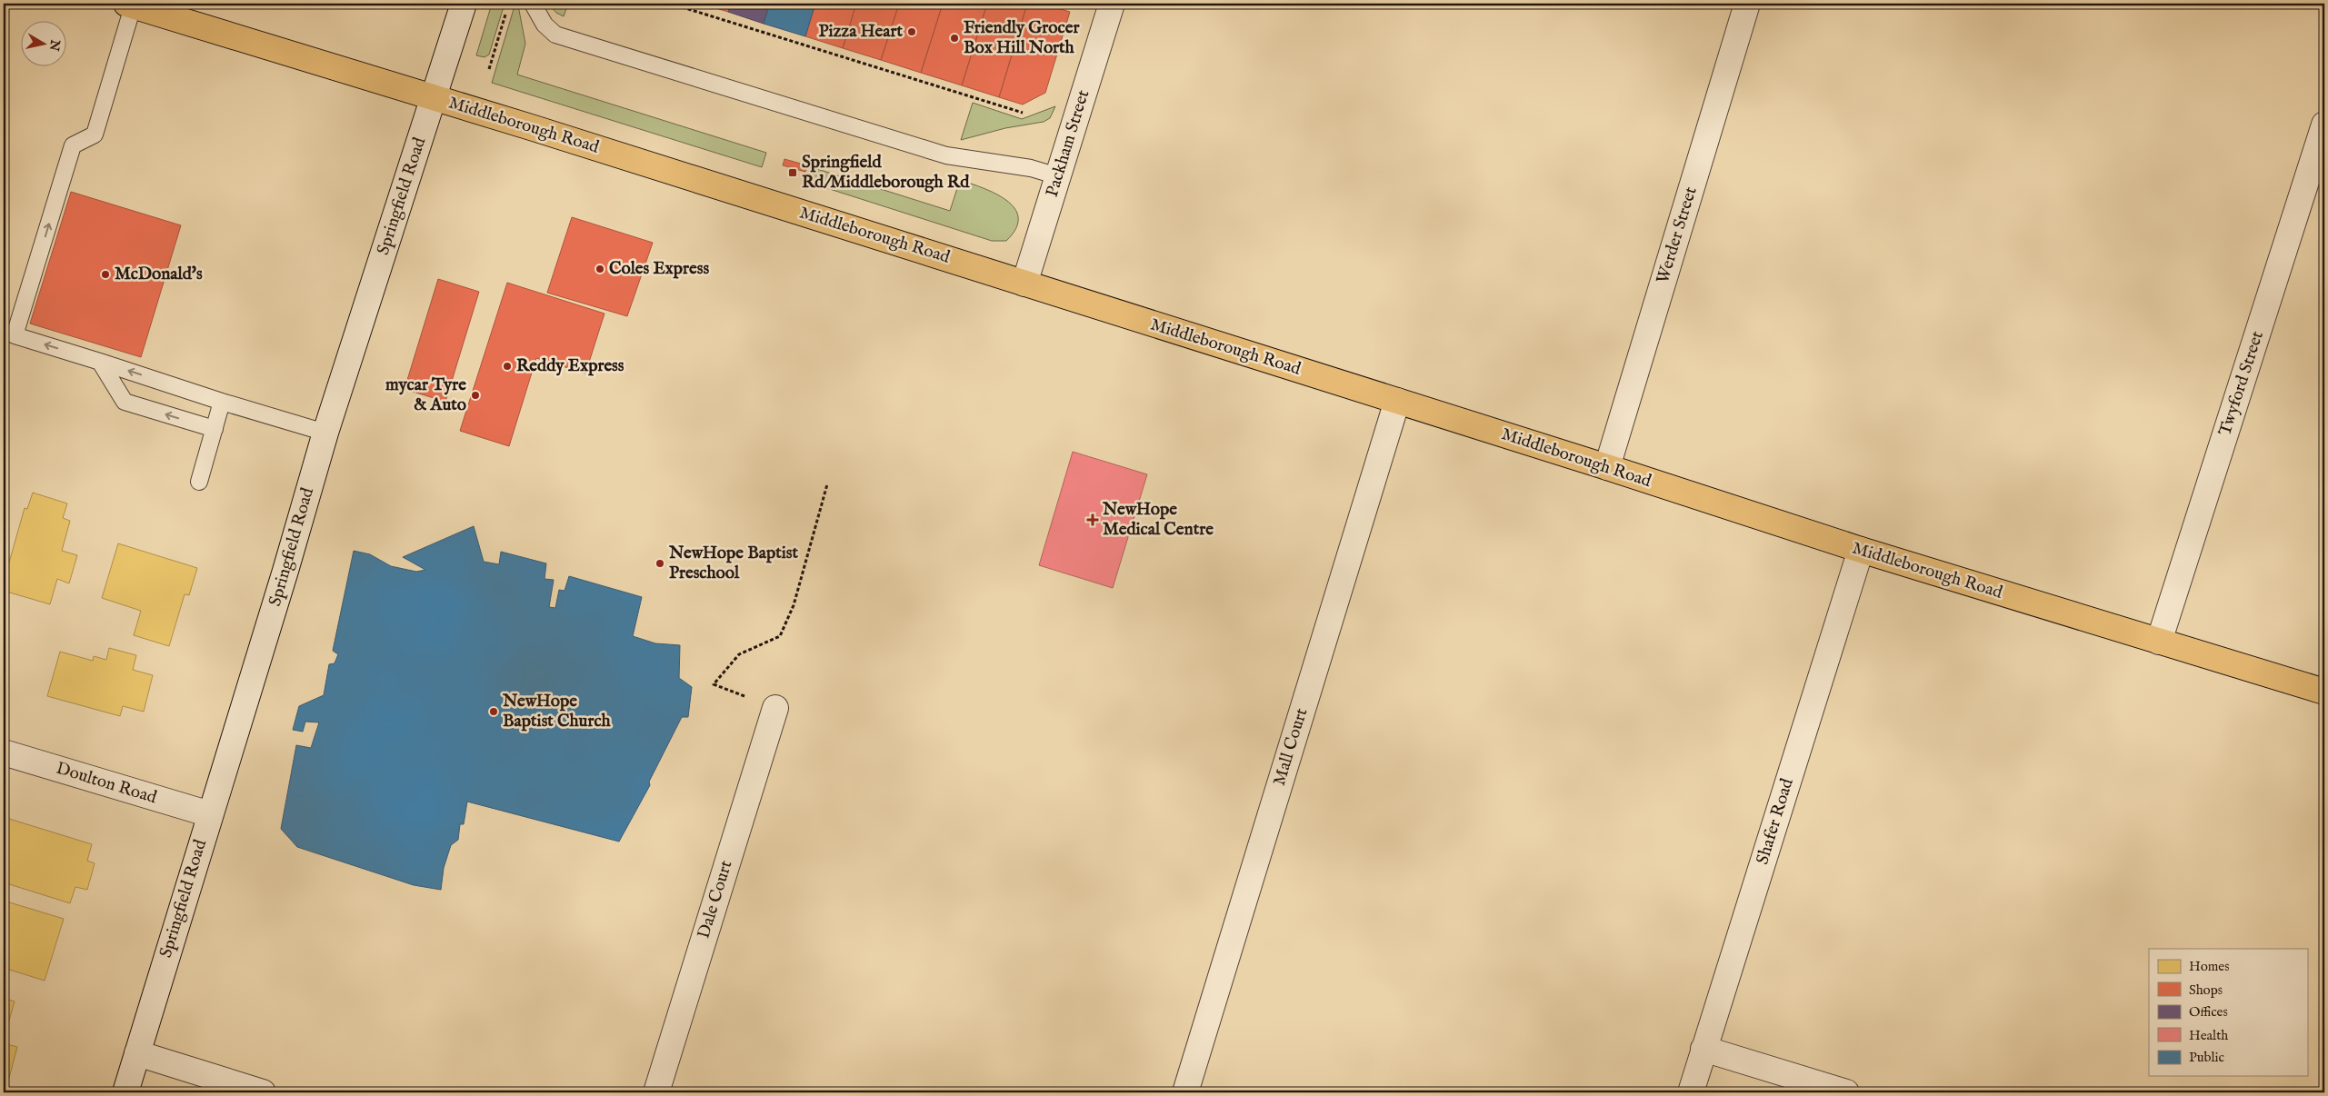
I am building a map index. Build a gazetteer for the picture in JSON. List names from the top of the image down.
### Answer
{
  "streets": {
    "main road": ["Middleborough Road"],
    "street": [
      "Packham Street",
      "Springfield Road",
      "Werder Street",
      "Twyford Street",
      "Mall Court",
      "Doulton Road",
      "Shafer Road",
      "Dale Court"
    ]
  },
  "crossings": [
    ["Middleborough Road", "Packham Street"],
    ["Middleborough Road", "Springfield Road"],
    ["Middleborough Road", "Werder Street"],
    ["Middleborough Road", "Twyford Street"],
    ["Middleborough Road", "Mall Court"],
    ["Middleborough Road", "Shafer Road"],
    ["Springfield Road", "Doulton Road"]
  ],
  "places": {
    "other": [
      "Pizza Heart",
      "Friendly Grocer Box Hill North",
      "Coles Express",
      "McDonald's",
      "Reddy Express",
      "mycar Tyre & Auto",
      "NewHope Baptist Preschool",
      "NewHope Baptist Church"
    ],
    "transit": ["Springfield Rd/Middleborough Rd"],
    "health": ["NewHope Medical Centre"]
  },
  "legend": [
    "Homes",
    "Shops",
    "Offices",
    "Health",
    "Public"
  ],
  "north": "right"
}
